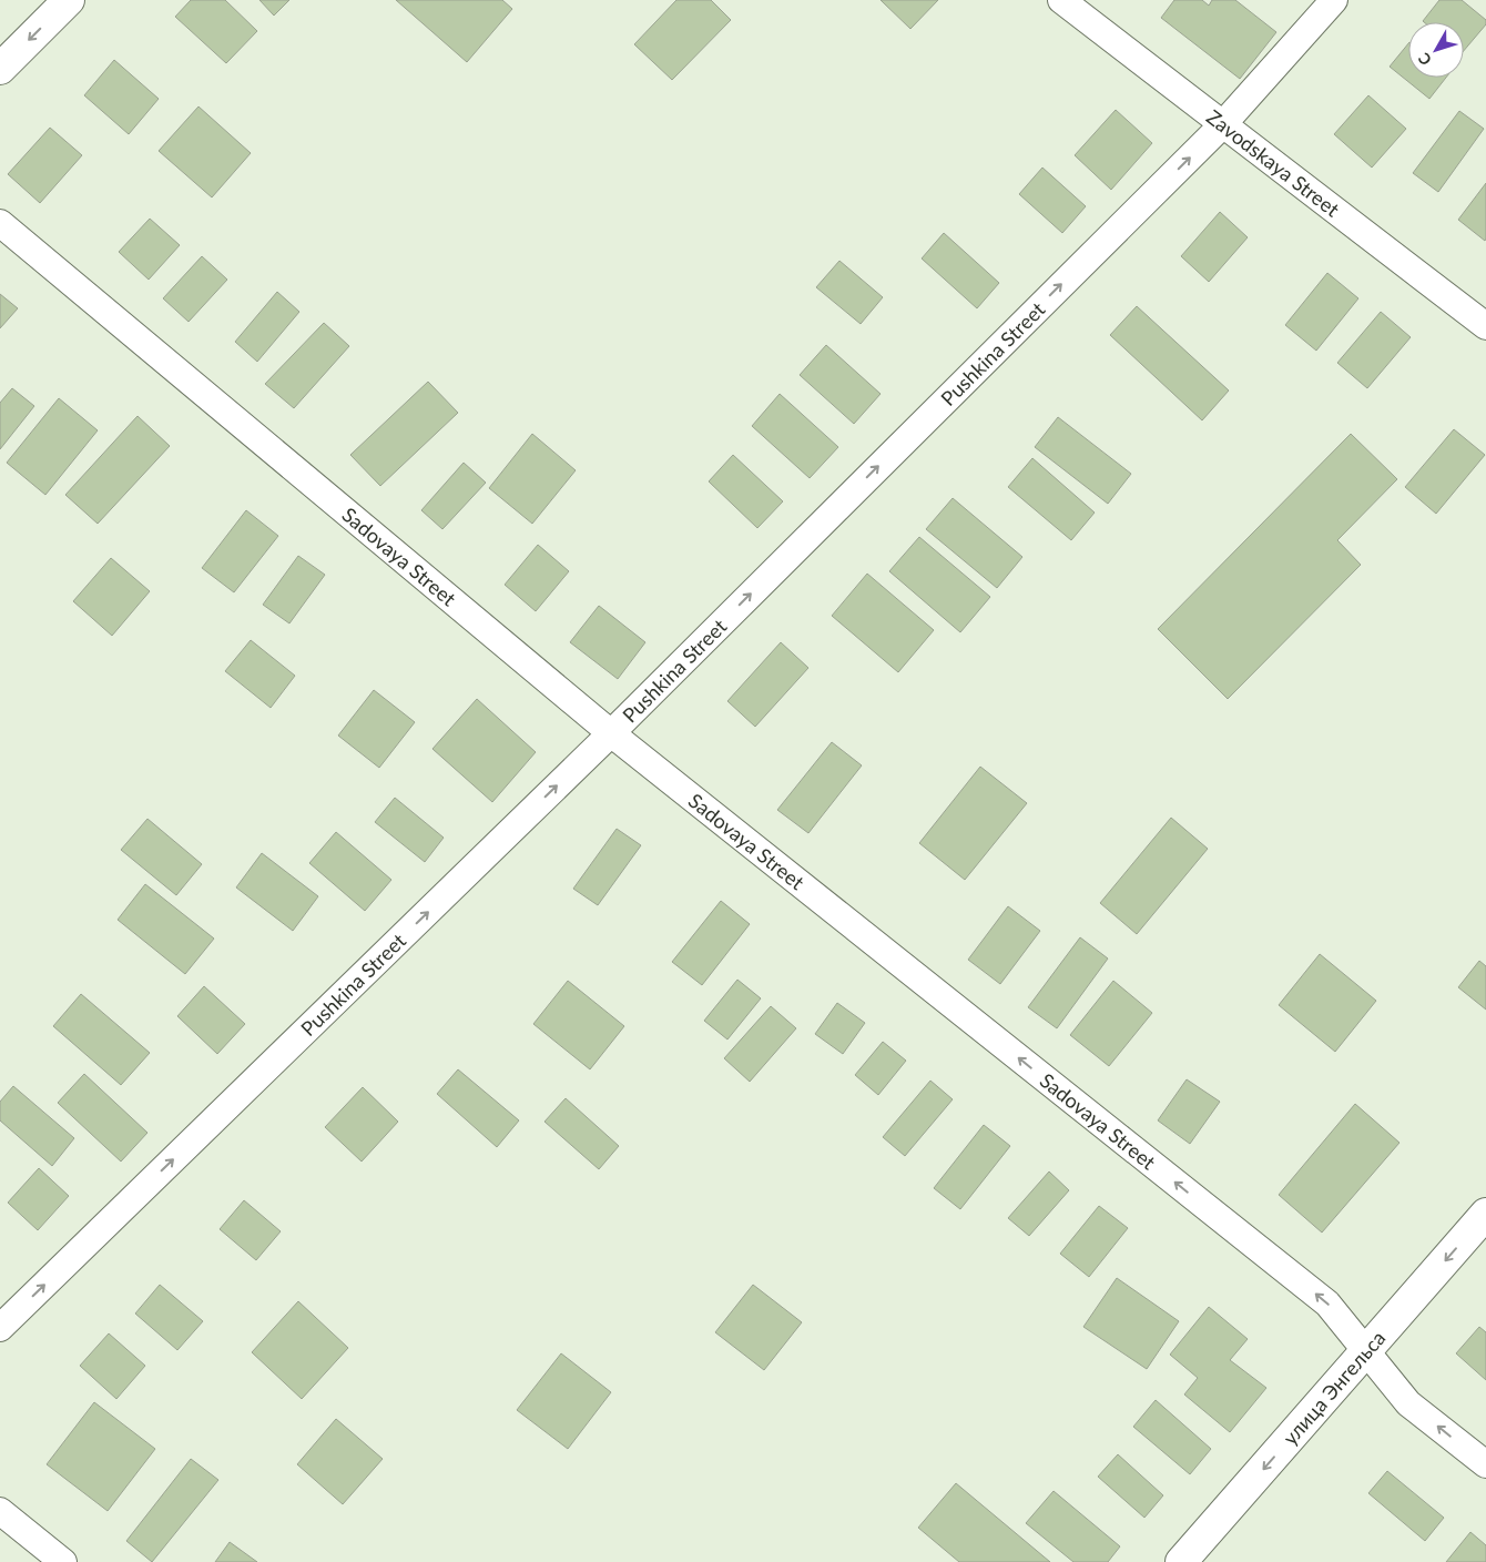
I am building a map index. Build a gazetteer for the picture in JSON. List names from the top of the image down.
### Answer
{
  "streets": {
    "main road": ["улица Энгельса"],
    "street": ["Zavodskaya Street", "Pushkina Street", "Sadovaya Street"]
  },
  "crossings": [
    ["Zavodskaya Street", "Pushkina Street"],
    ["Pushkina Street", "Sadovaya Street"],
    ["Sadovaya Street", "улица Энгельса"]
  ],
  "one_way": ["Pushkina Street", "Sadovaya Street", "улица Энгельса"],
  "north": "bottom left"
}
